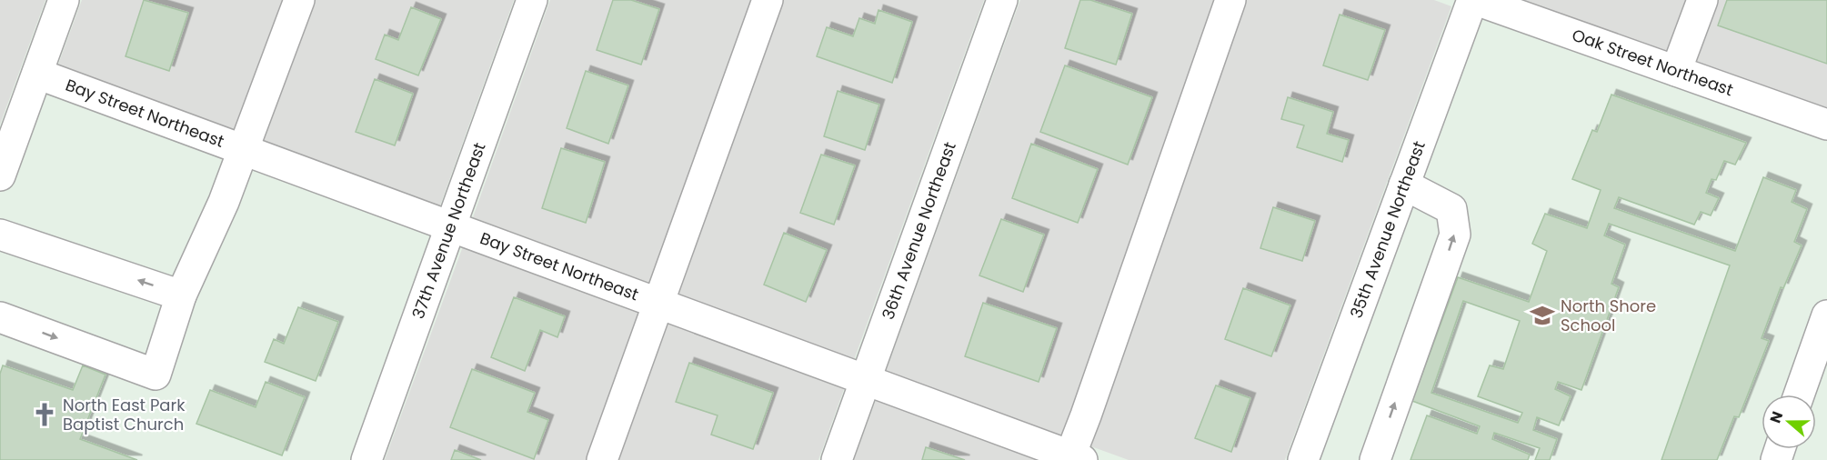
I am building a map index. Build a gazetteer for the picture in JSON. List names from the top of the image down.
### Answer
{
  "streets": {
    "street": [
      "Oak Street Northeast",
      "Bay Street Northeast",
      "37th Avenue Northeast",
      "36th Avenue Northeast",
      "35th Avenue Northeast"
    ]
  },
  "crossings": [
    ["Bay Street Northeast", "37th Avenue Northeast"],
    ["Bay Street Northeast", "36th Avenue Northeast"]
  ],
  "places": {
    "school or university": ["North Shore School"],
    "church": ["North East Park Baptist Church"]
  },
  "north": "left"
}
